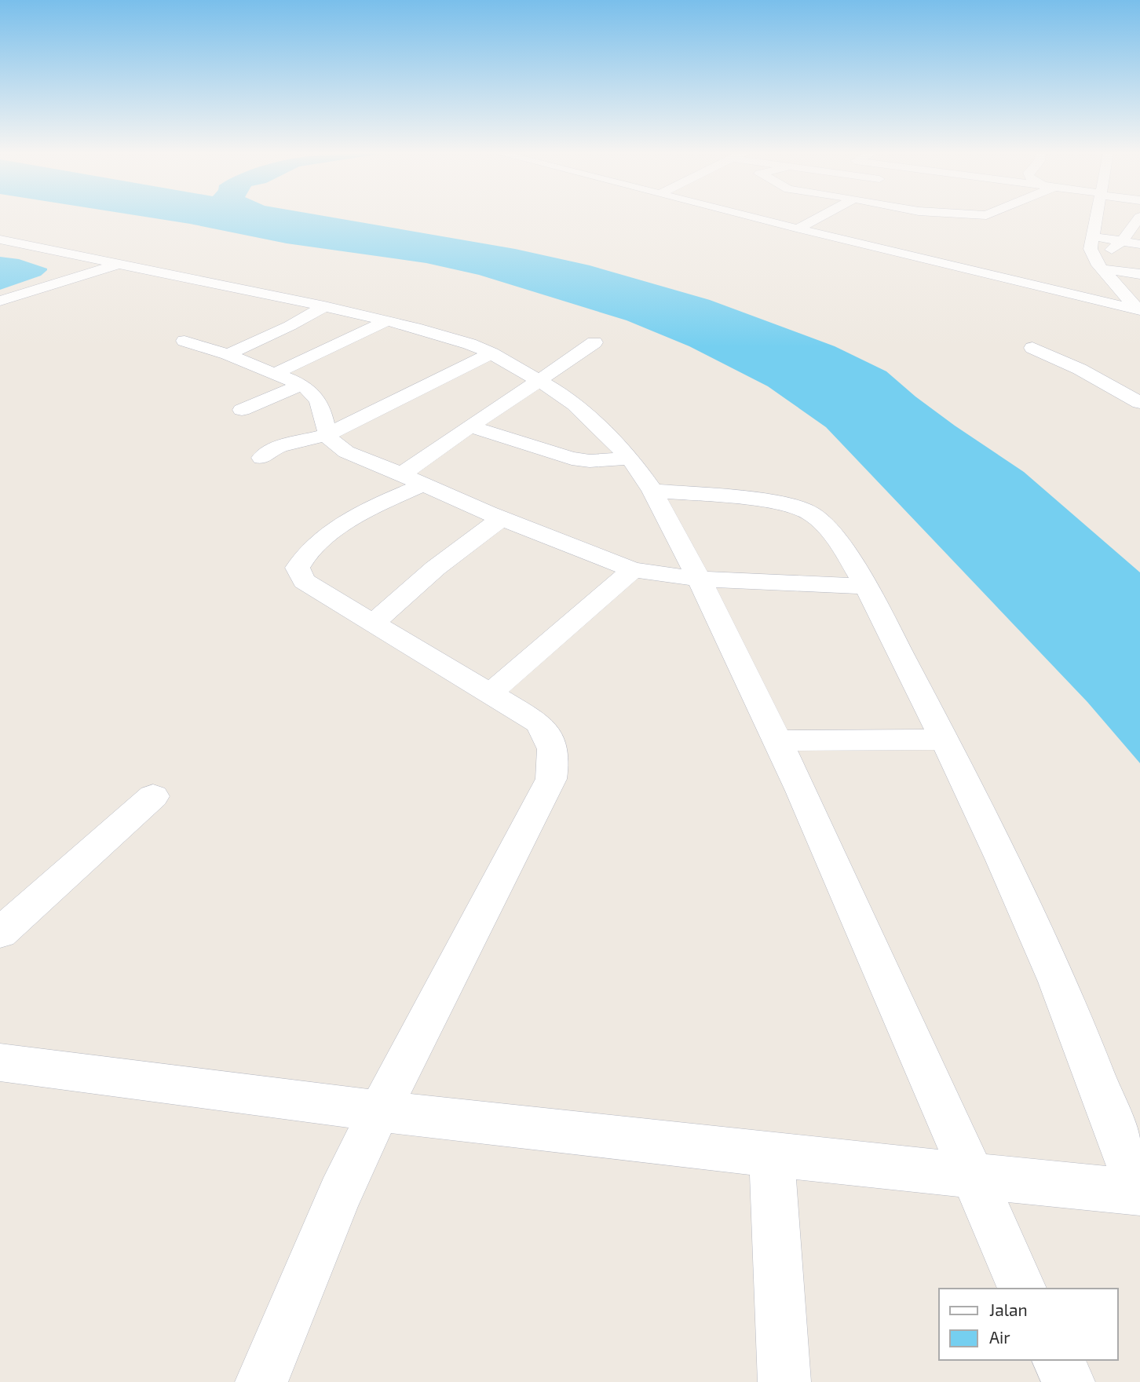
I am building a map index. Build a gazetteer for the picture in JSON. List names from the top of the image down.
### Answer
{
  "legend": ["Jalan", "Air"]
}
